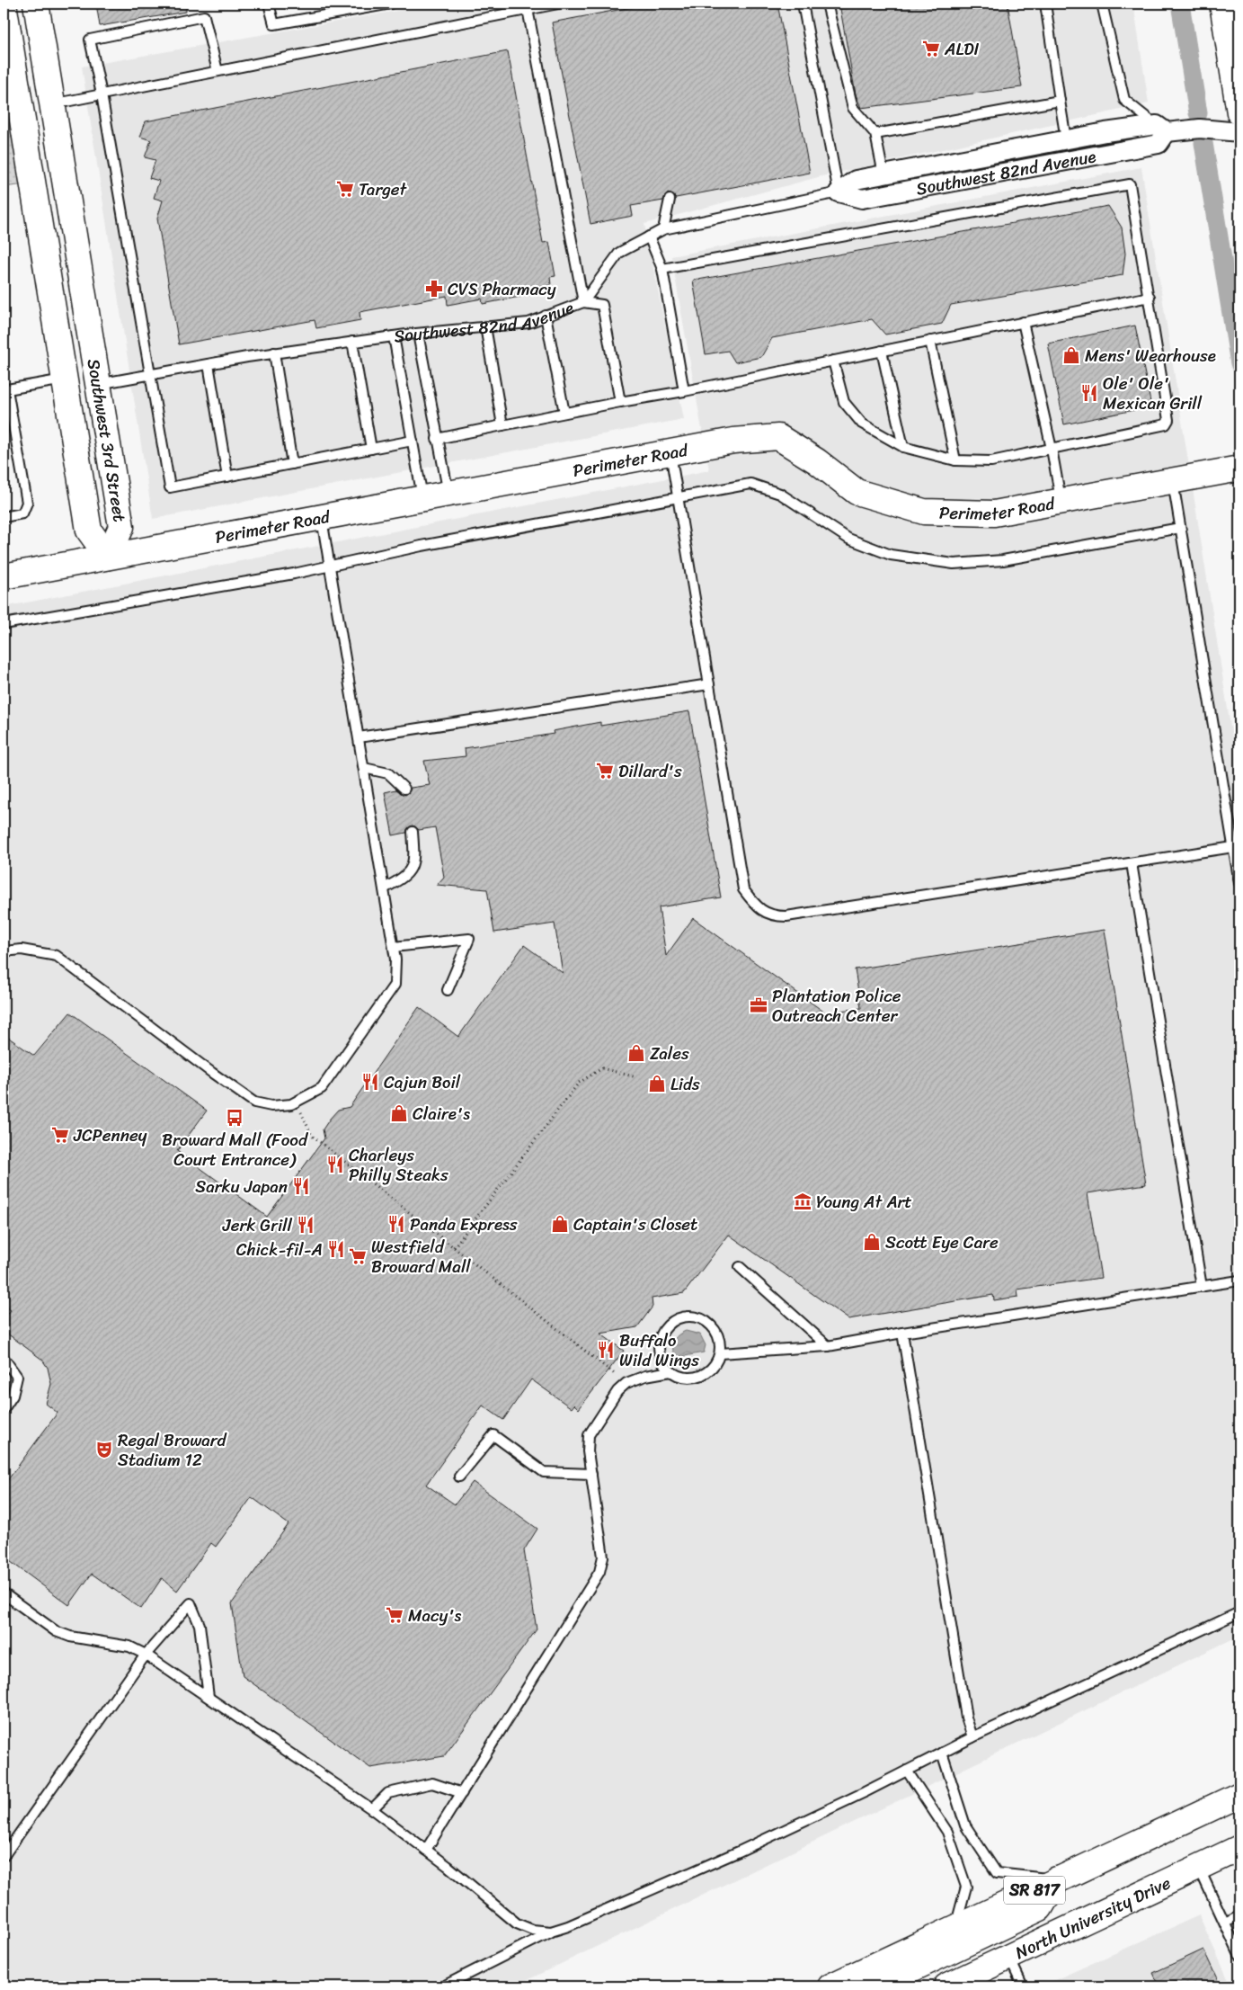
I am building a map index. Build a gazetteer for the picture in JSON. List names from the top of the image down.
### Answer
{
  "streets": {
    "street": [
      "Southwest 82nd Avenue",
      "Southwest 3rd Street",
      "Perimeter Road",
      "SR 817",
      "North University Drive"
    ]
  },
  "crossings": [
    ["Southwest 82nd Avenue", "Southwest 3rd Street"],
    ["Southwest 3rd Street", "Perimeter Road"]
  ],
  "places": {
    "supermarket": [
      "ALDI",
      "Target",
      "Dillard's",
      "JCPenney",
      "Westfield Broward Mall",
      "Macy's"
    ],
    "pharmacy": ["CVS Pharmacy"],
    "shop": [
      "Mens' Wearhouse",
      "Zales",
      "Lids",
      "Claire's",
      "Captain's Closet",
      "Scott Eye Care"
    ],
    "restaurant": [
      "Ole' Ole' Mexican Grill",
      "Cajun Boil",
      "Charleys Philly Steaks",
      "Sarku Japan",
      "Panda Express",
      "Jerk Grill",
      "Chick-fil-A",
      "Buffalo Wild Wings"
    ],
    "office": ["Plantation Police Outreach Center"],
    "bus stop": ["Broward Mall (Food Court Entrance)"],
    "museum": ["Young At Art"],
    "theatre": ["Regal Broward Stadium 12"]
  }
}
